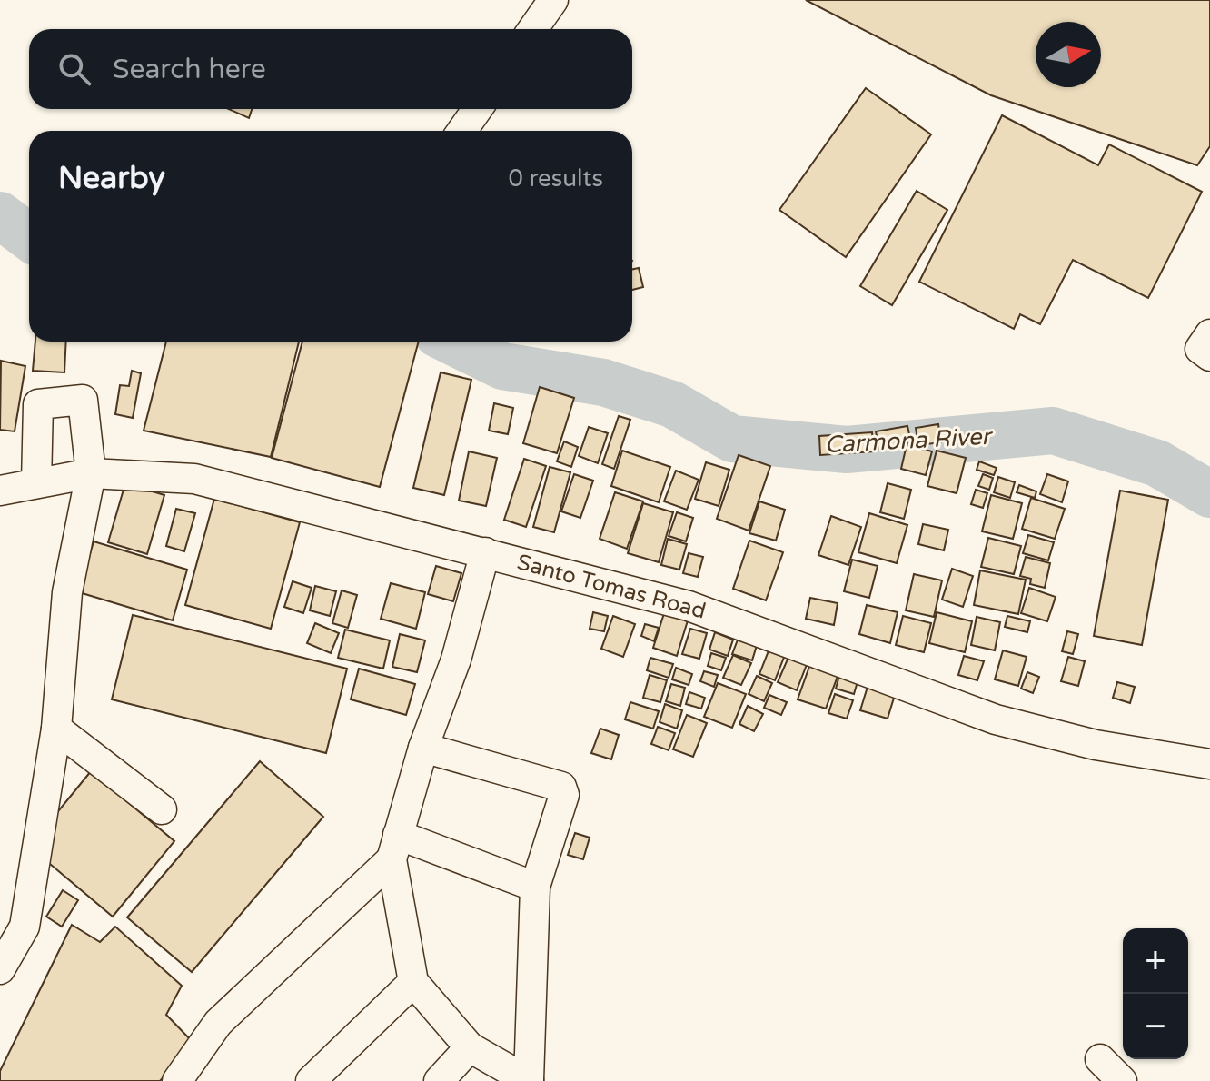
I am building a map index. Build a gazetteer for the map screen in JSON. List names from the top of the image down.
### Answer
{
  "streets": {
    "street": ["Santo Tomas Road"]
  },
  "water": ["Carmona River"],
  "north": "right",
  "page": {
    "search": "Search here",
    "heading": ["Nearby", "0 results"],
    "map_buttons": ["+", "−"]
  }
}
